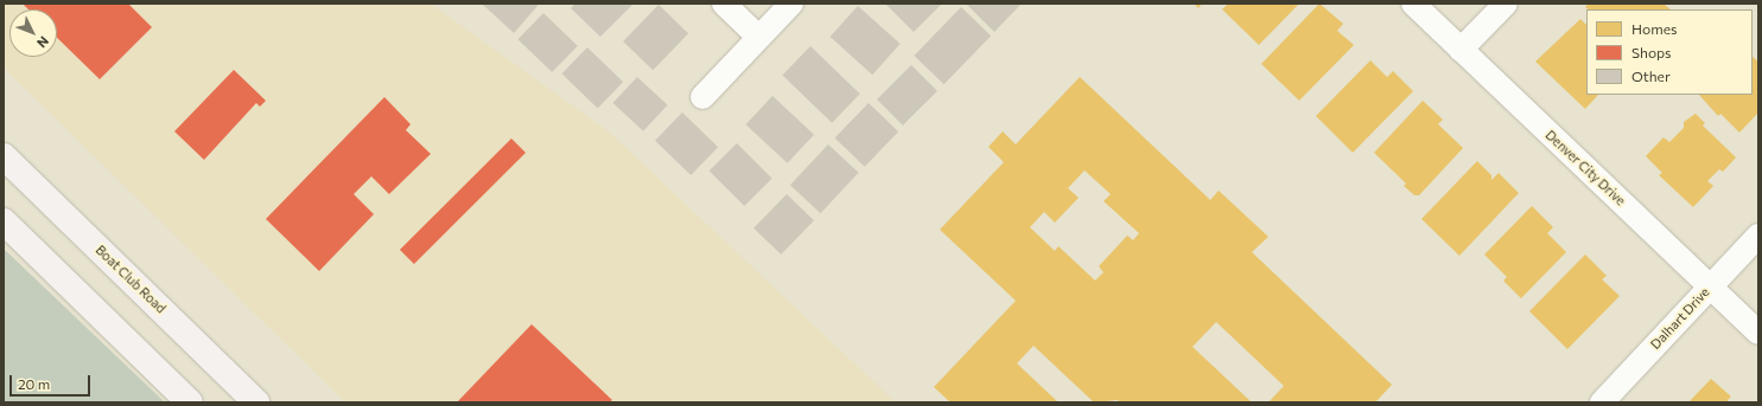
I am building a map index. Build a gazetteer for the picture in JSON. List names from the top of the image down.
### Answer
{
  "streets": {
    "main road": ["Boat Club Road"],
    "street": ["Denver City Drive", "Dalhart Drive"]
  },
  "crossings": [
    ["Denver City Drive", "Dalhart Drive"]
  ],
  "legend": ["Homes", "Shops", "Other"],
  "scale_bar": "20 m",
  "north": "bottom right"
}
